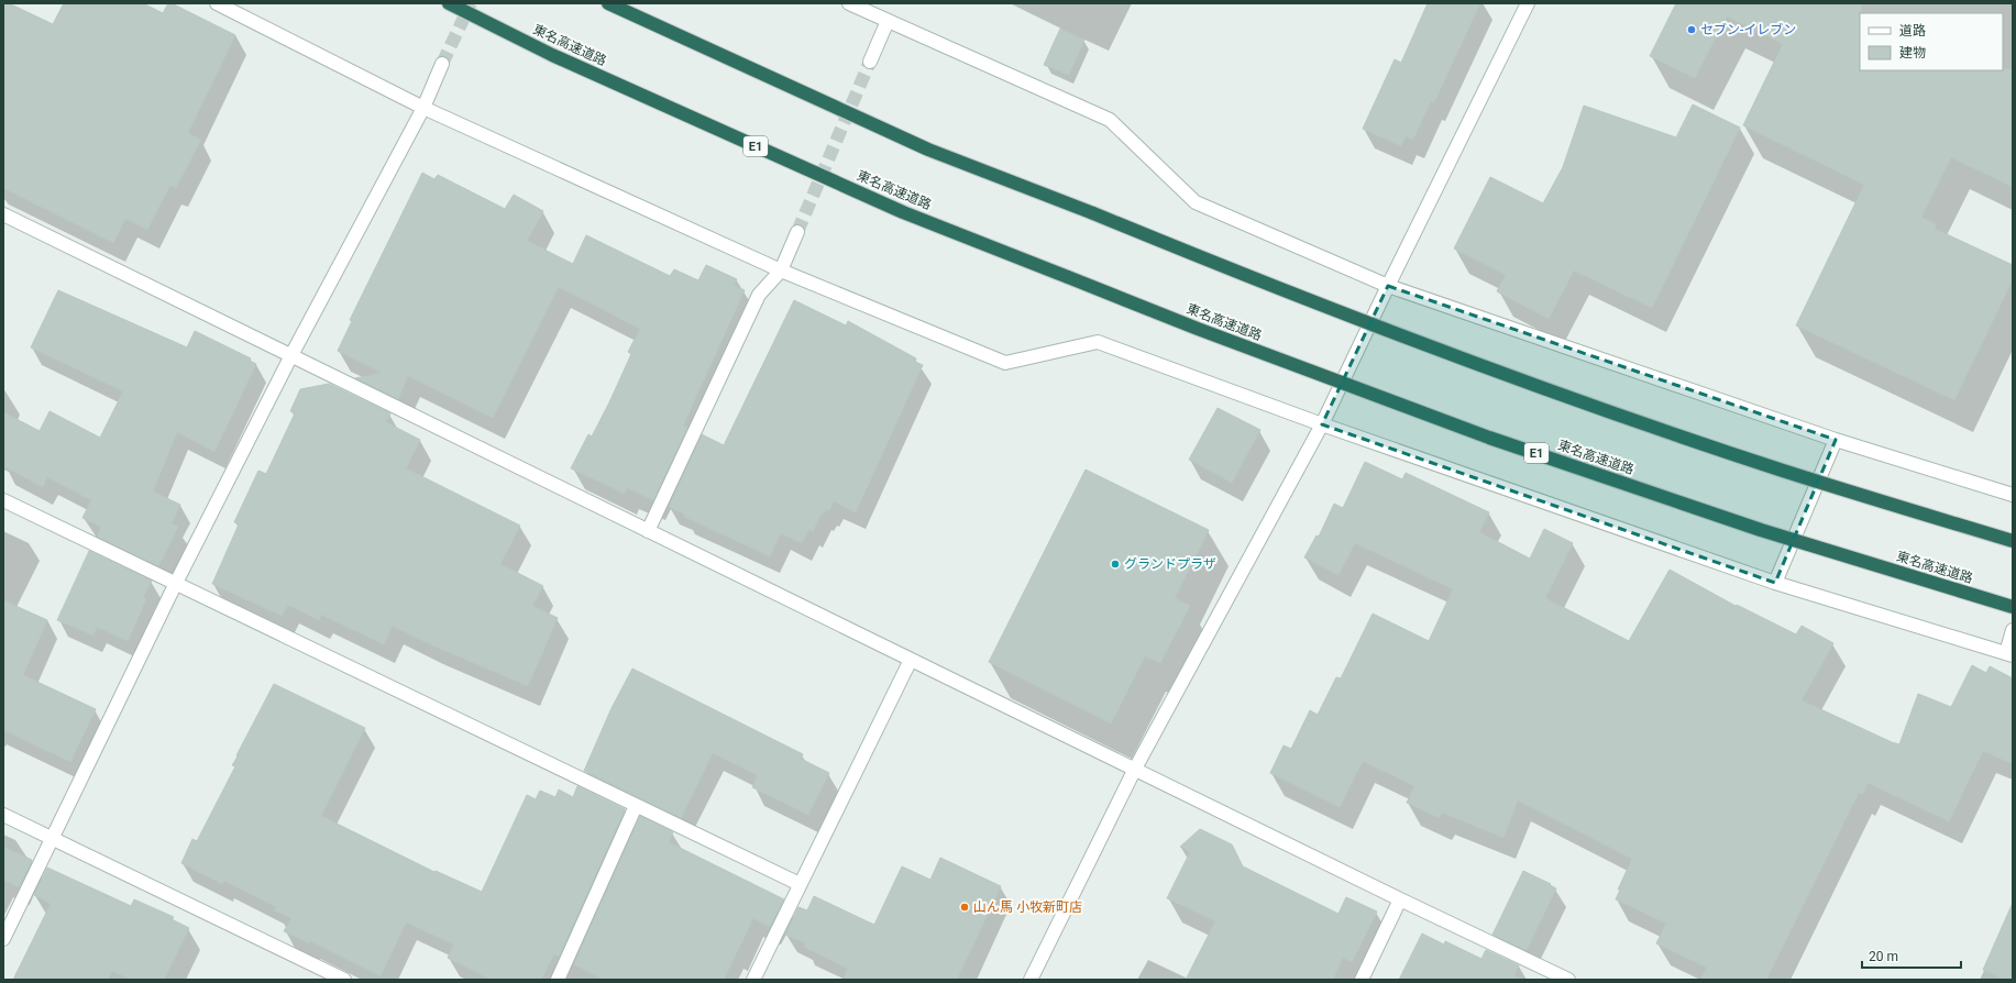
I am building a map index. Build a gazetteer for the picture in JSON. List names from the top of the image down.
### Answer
{
  "streets": {
    "highway": ["東名高速道路", "E1"]
  },
  "places": ["セブン-イレブン", "グランドプラザ", "山ん馬 小牧新町店"],
  "legend": ["道路", "建物"],
  "scale_bar": "20 m"
}
